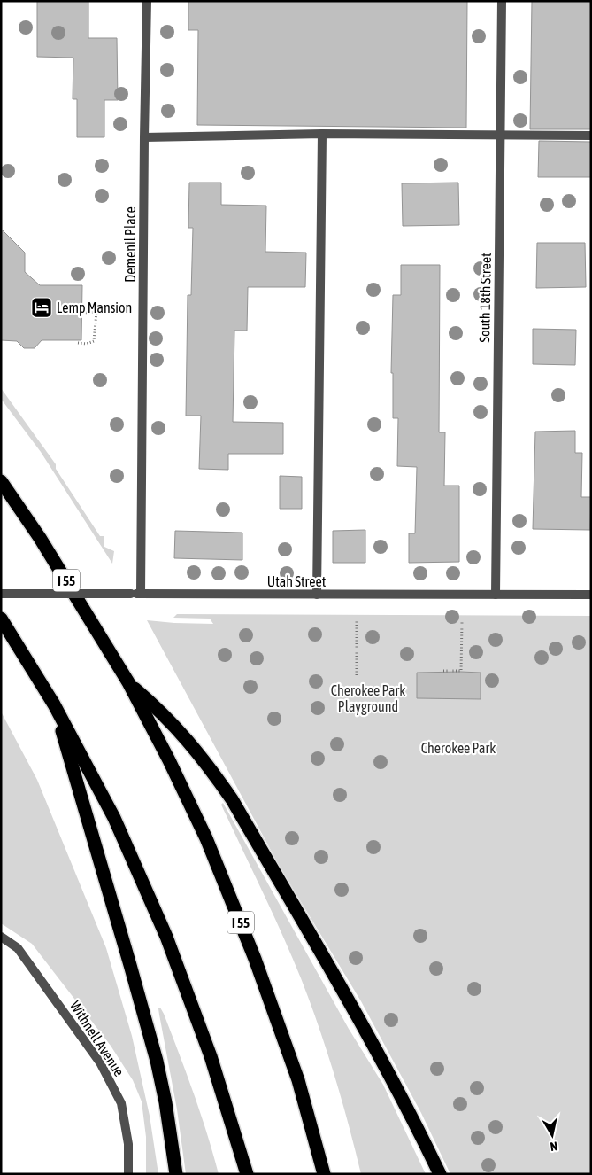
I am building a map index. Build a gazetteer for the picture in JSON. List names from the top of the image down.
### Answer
{
  "streets": {
    "highway": ["I 55"],
    "street": [
      "Demenil Place",
      "South 18th Street",
      "Utah Street",
      "Withnell Avenue"
    ]
  },
  "crossings": [
    ["Demenil Place", "Utah Street"],
    ["South 18th Street", "Utah Street"]
  ],
  "parks": ["Cherokee Park Playground", "Cherokee Park"],
  "places": {
    "hotel": ["Lemp Mansion"]
  },
  "north": "bottom"
}
